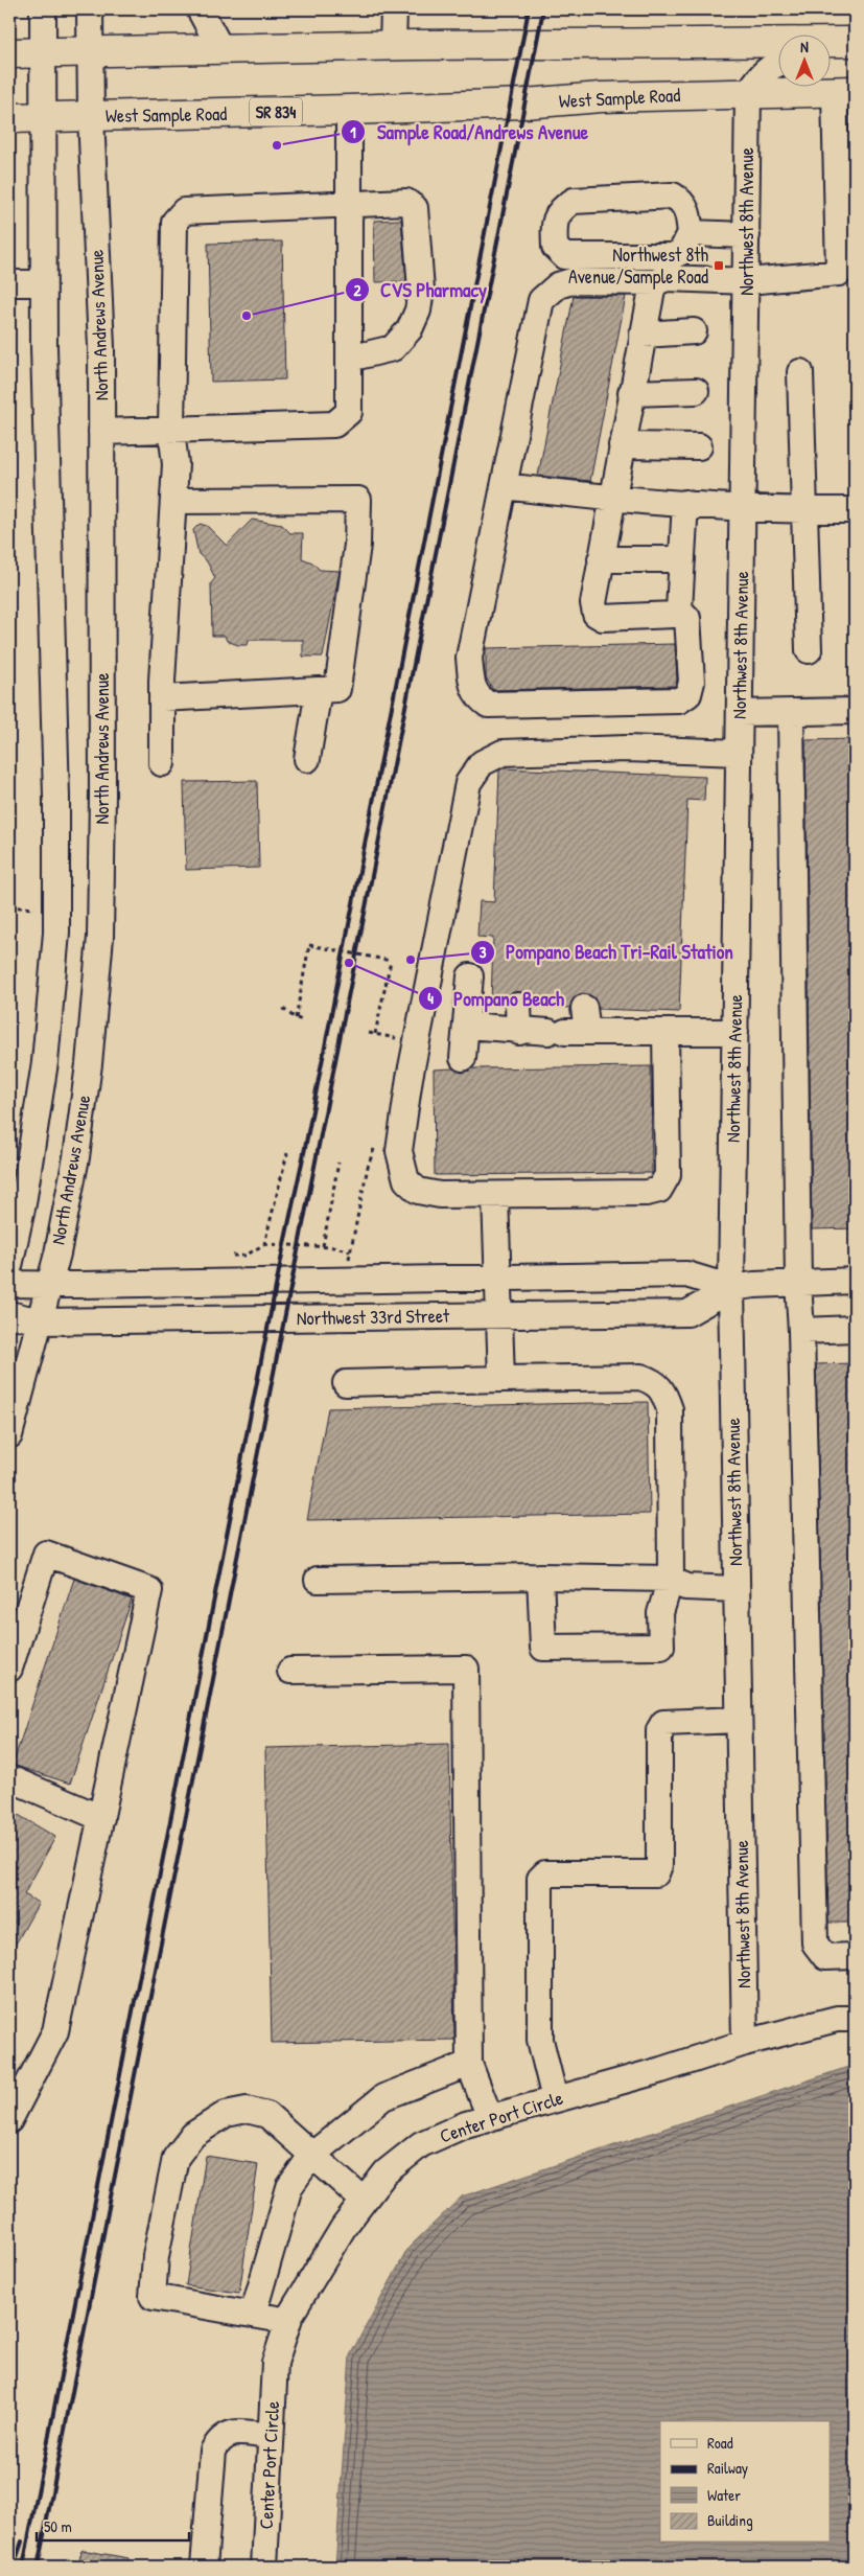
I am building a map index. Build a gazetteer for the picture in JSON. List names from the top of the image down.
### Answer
{
  "streets": {
    "main road": ["West Sample Road", "SR 834"],
    "street": [
      "Northwest 8th Avenue",
      "North Andrews Avenue",
      "Northwest 33rd Street",
      "Center Port Circle"
    ]
  },
  "crossings": [
    ["West Sample Road", "Northwest 8th Avenue"],
    ["West Sample Road", "North Andrews Avenue"],
    ["Northwest 8th Avenue", "Northwest 33rd Street"],
    ["Northwest 8th Avenue", "Center Port Circle"],
    ["North Andrews Avenue", "Northwest 33rd Street"]
  ],
  "places": {
    "other": [
      "Sample Road/Andrews Avenue",
      "CVS Pharmacy",
      "Pompano Beach Tri-Rail Station",
      "Pompano Beach"
    ],
    "transit": ["Northwest 8th Avenue/Sample Road"]
  },
  "legend": [
    "Road",
    "Railway",
    "Water",
    "Building"
  ],
  "scale_bar": "50 m",
  "north": "top"
}
